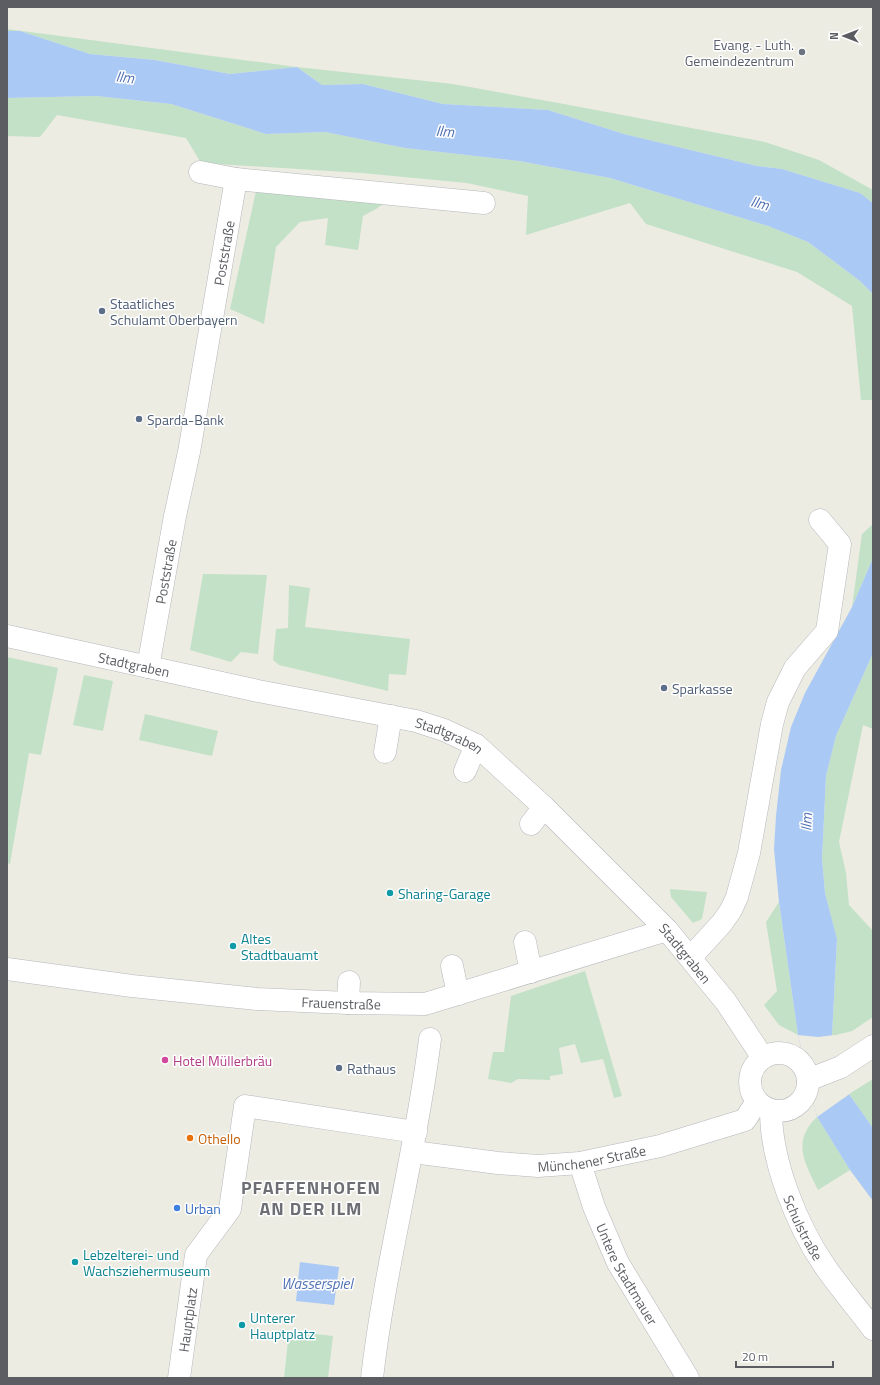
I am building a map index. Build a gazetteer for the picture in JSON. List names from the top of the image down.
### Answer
{
  "streets": {
    "street": [
      "Poststraße",
      "Stadtgraben",
      "Frauenstraße",
      "Münchener Straße",
      "Schulstraße",
      "Untere Stadtmauer",
      "Hauptplatz"
    ]
  },
  "crossings": [
    ["Poststraße", "Stadtgraben"],
    ["Stadtgraben", "Frauenstraße"],
    ["Stadtgraben", "Münchener Straße"],
    ["Stadtgraben", "Schulstraße"],
    ["Münchener Straße", "Schulstraße"],
    ["Münchener Straße", "Untere Stadtmauer"],
    ["Münchener Straße", "Hauptplatz"]
  ],
  "districts": ["PFAFFENHOFEN AN DER ILM"],
  "water": ["Ilm", "Wasserspiel"],
  "places": [
    "Evang. - Luth. Gemeindezentrum",
    "Staatliches Schulamt Oberbayern",
    "Sparda-Bank",
    "Sparkasse",
    "Sharing-Garage",
    "Altes Stadtbauamt",
    "Hotel Müllerbräu",
    "Rathaus",
    "Othello",
    "Urban",
    "Lebzelterei- und Wachsziehermuseum",
    "Unterer Hauptplatz"
  ],
  "scale_bar": "20 m",
  "north": "left"
}
